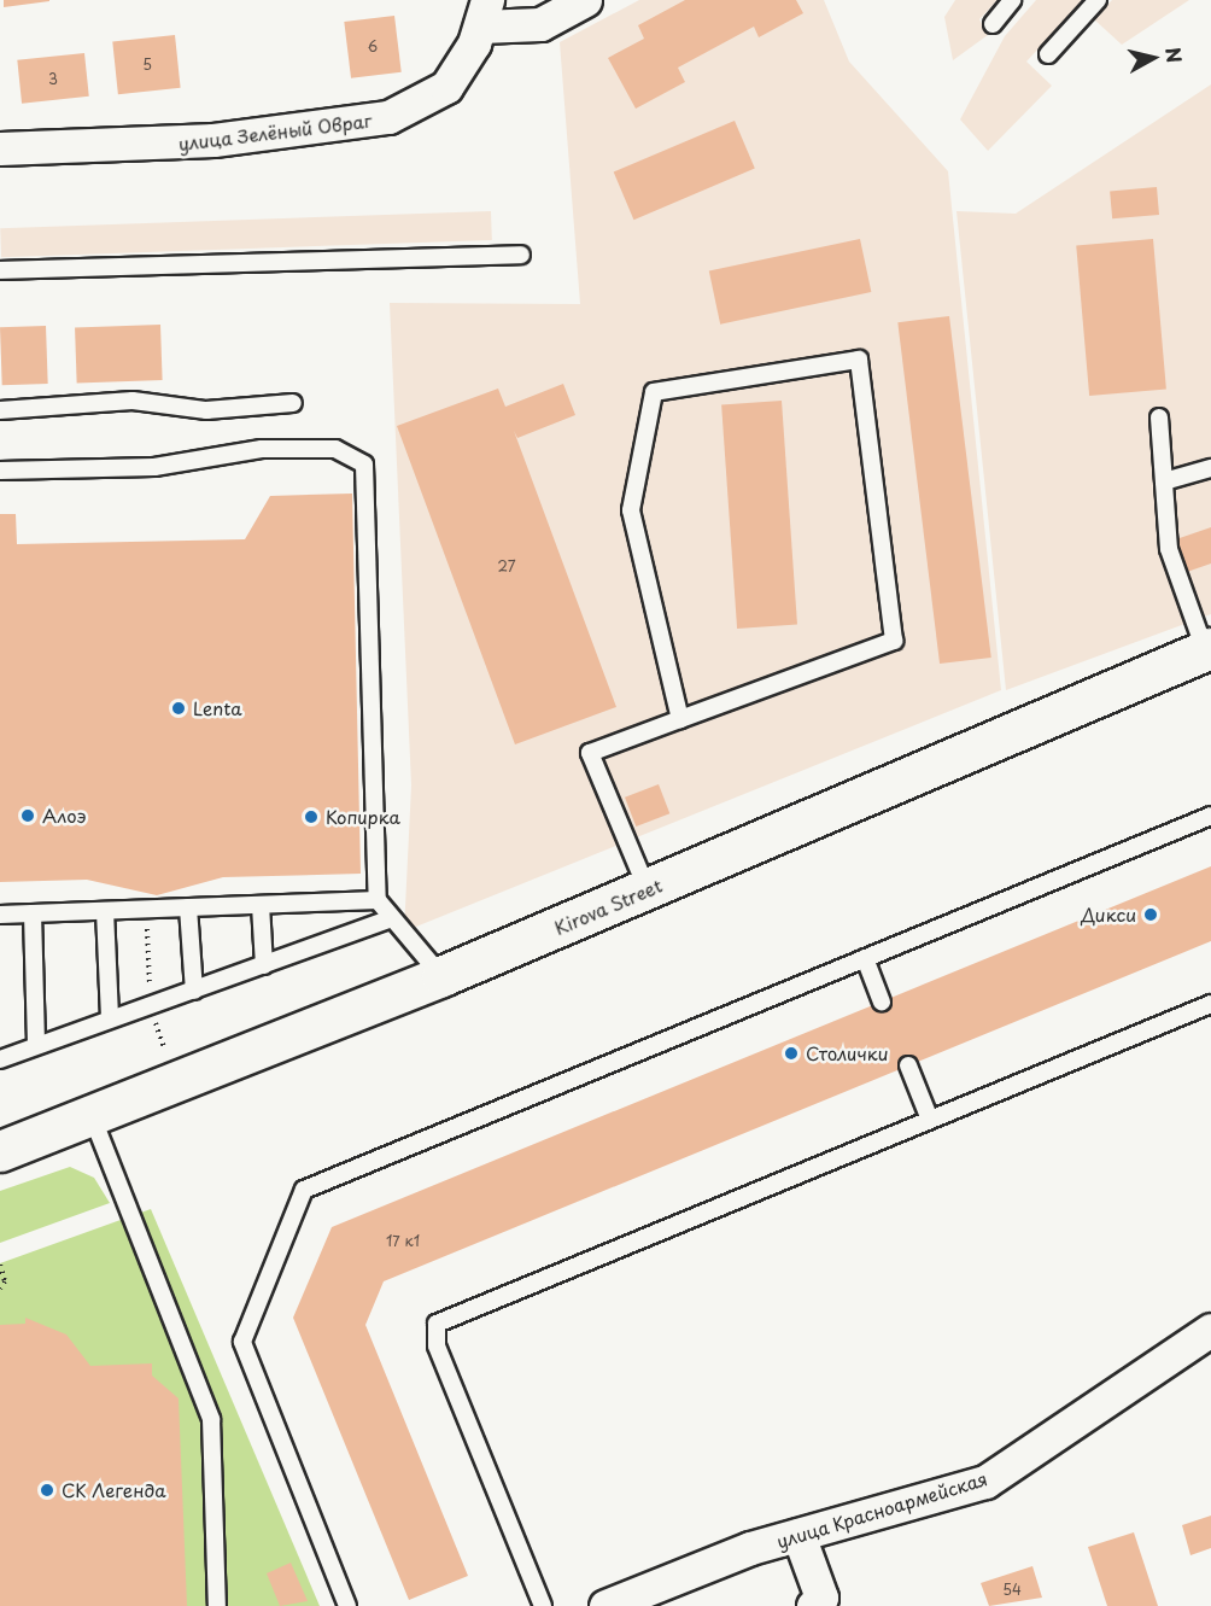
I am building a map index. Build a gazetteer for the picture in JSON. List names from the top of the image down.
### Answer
{
  "streets": {
    "street": ["улица Зелёный Овраг", "Kirova Street", "улица Красноармейская"]
  },
  "places": [
    "Lenta",
    "Алоэ",
    "Копирка",
    "Дикси",
    "Столички",
    "СК Легенда"
  ],
  "house_numbers": [
    "6",
    "5",
    "3",
    "27",
    "17 к1",
    "54"
  ],
  "north": "right"
}
